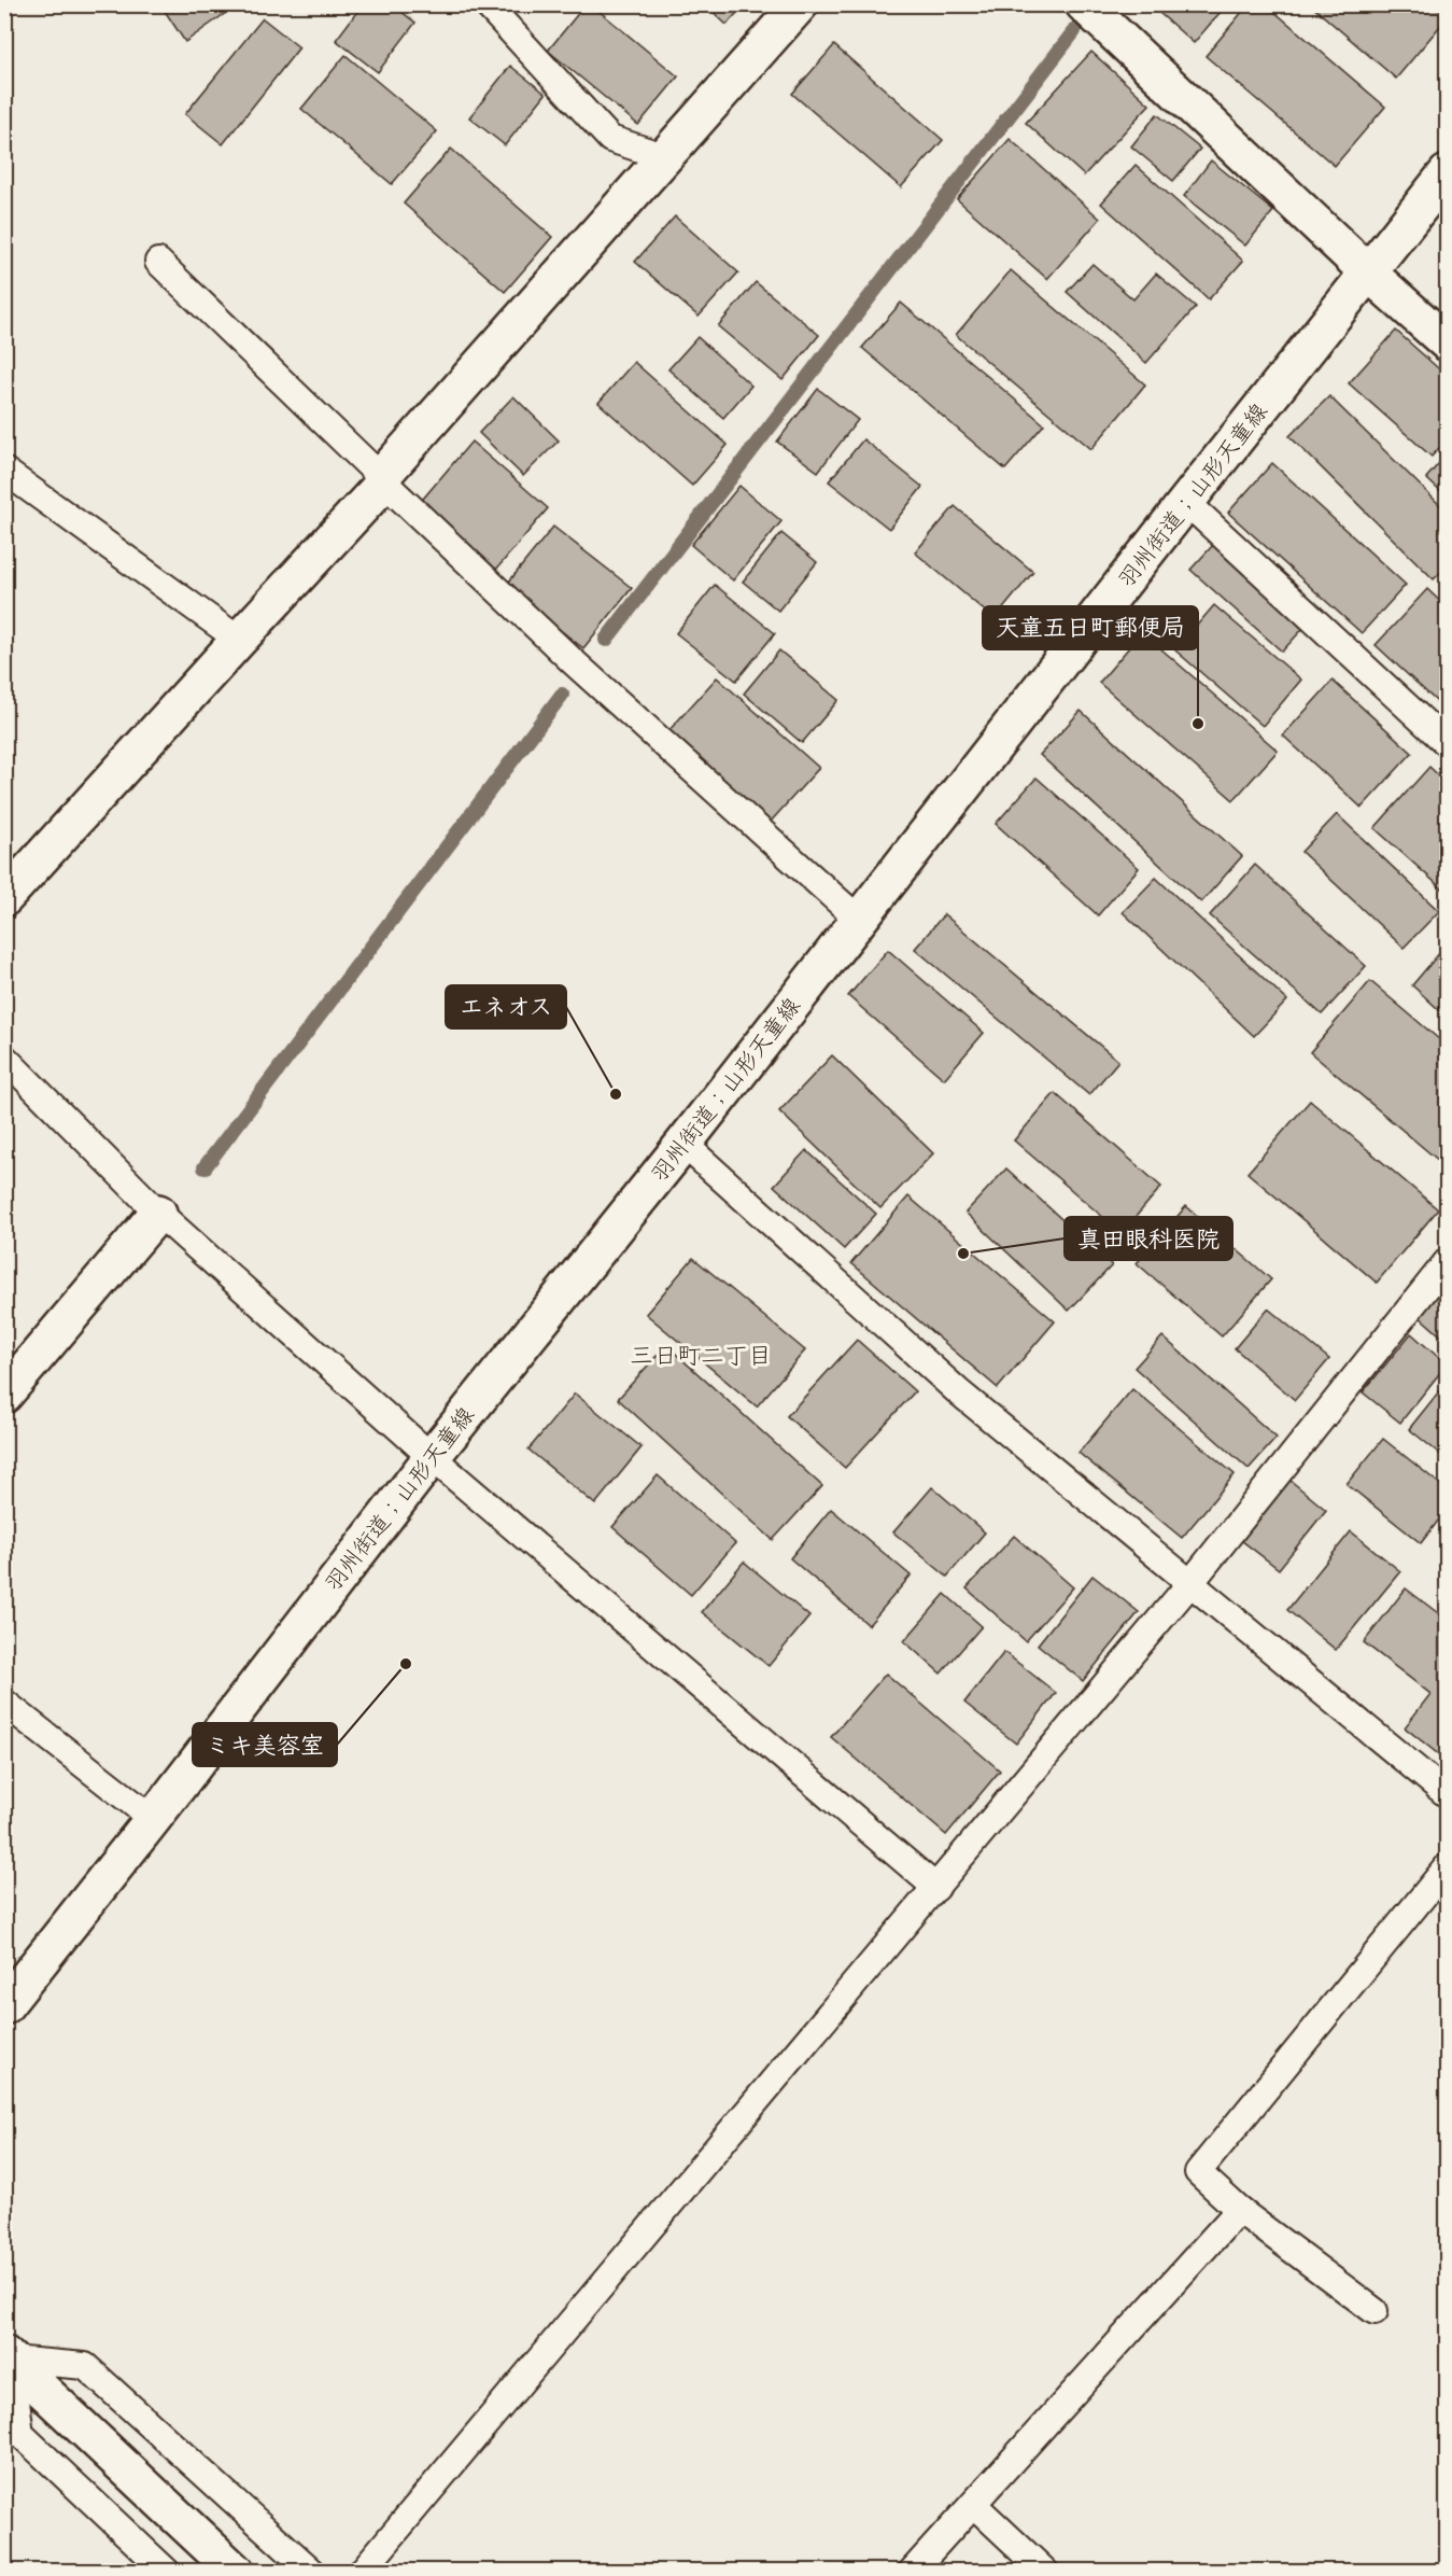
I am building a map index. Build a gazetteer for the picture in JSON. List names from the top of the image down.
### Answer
{
  "streets": {
    "main road": ["羽州街道；山形天童線"]
  },
  "districts": ["三日町二丁目"],
  "places": [
    "天童五日町郵便局",
    "エネオス",
    "真田眼科医院",
    "ミキ美容室"
  ]
}
